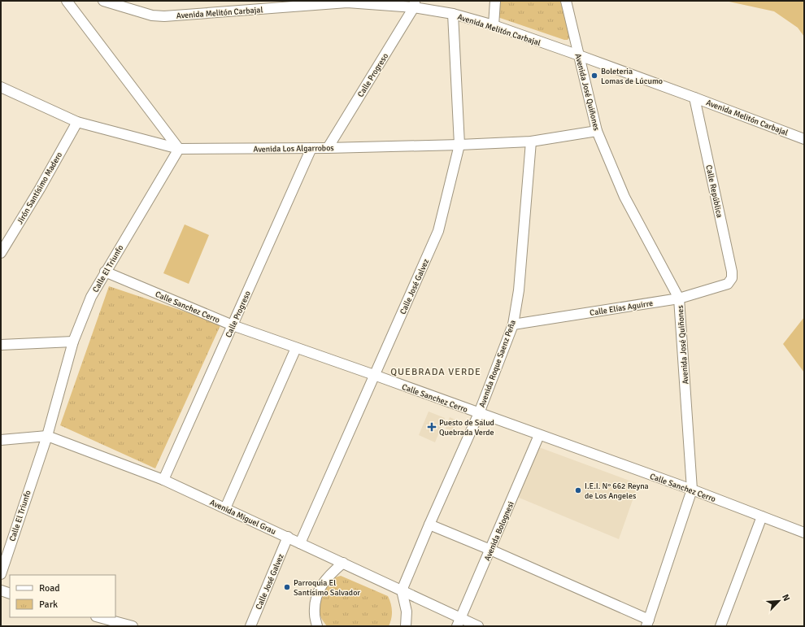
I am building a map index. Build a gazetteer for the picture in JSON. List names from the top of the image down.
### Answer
{
  "streets": {
    "street": [
      "Avenida Melitón Carbajal",
      "Calle Progreso",
      "Avenida José Quiñones",
      "Avenida Los Algarrobos",
      "Jirón Santísimo Madero",
      "Calle República",
      "Calle El Triunfo",
      "Calle José Galvez",
      "Calle Sanchez Cerro",
      "Calle Elías Aguirre",
      "Avenida Roque Saenz Peña",
      "Avenida Miguel Grau",
      "Avenida Bolognesi"
    ]
  },
  "crossings": [
    ["Avenida Melitón Carbajal", "Calle Progreso"],
    ["Avenida Melitón Carbajal", "Avenida José Quiñones"],
    ["Avenida Melitón Carbajal", "Calle República"],
    ["Avenida Melitón Carbajal", "Calle José Galvez"],
    ["Calle Progreso", "Avenida Los Algarrobos"],
    ["Calle Progreso", "Calle Sanchez Cerro"],
    ["Calle Progreso", "Avenida Miguel Grau"],
    ["Avenida José Quiñones", "Avenida Los Algarrobos"],
    ["Avenida José Quiñones", "Calle Sanchez Cerro"],
    ["Avenida José Quiñones", "Calle Elías Aguirre"],
    ["Avenida Los Algarrobos", "Jirón Santísimo Madero"],
    ["Avenida Los Algarrobos", "Calle El Triunfo"],
    ["Avenida Los Algarrobos", "Calle José Galvez"],
    ["Avenida Los Algarrobos", "Avenida Roque Saenz Peña"],
    ["Calle República", "Calle Elías Aguirre"],
    ["Calle El Triunfo", "Calle Sanchez Cerro"],
    ["Calle El Triunfo", "Avenida Miguel Grau"],
    ["Calle José Galvez", "Calle Sanchez Cerro"],
    ["Calle José Galvez", "Avenida Miguel Grau"],
    ["Calle Sanchez Cerro", "Avenida Roque Saenz Peña"],
    ["Calle Sanchez Cerro", "Avenida Bolognesi"],
    ["Calle Elías Aguirre", "Avenida Roque Saenz Peña"],
    ["Avenida Roque Saenz Peña", "Avenida Miguel Grau"],
    ["Avenida Miguel Grau", "Avenida Bolognesi"]
  ],
  "districts": ["QUEBRADA VERDE"],
  "places": {
    "other": ["Boleteria Lomas de Lúcumo", "I.E.I. N° 662 Reyna de Los Angeles", "Parroquia El Santísimo Salvador"],
    "health": ["Puesto de Salud Quebrada Verde"]
  },
  "legend": ["Road", "Park"],
  "north": "top right"
}
